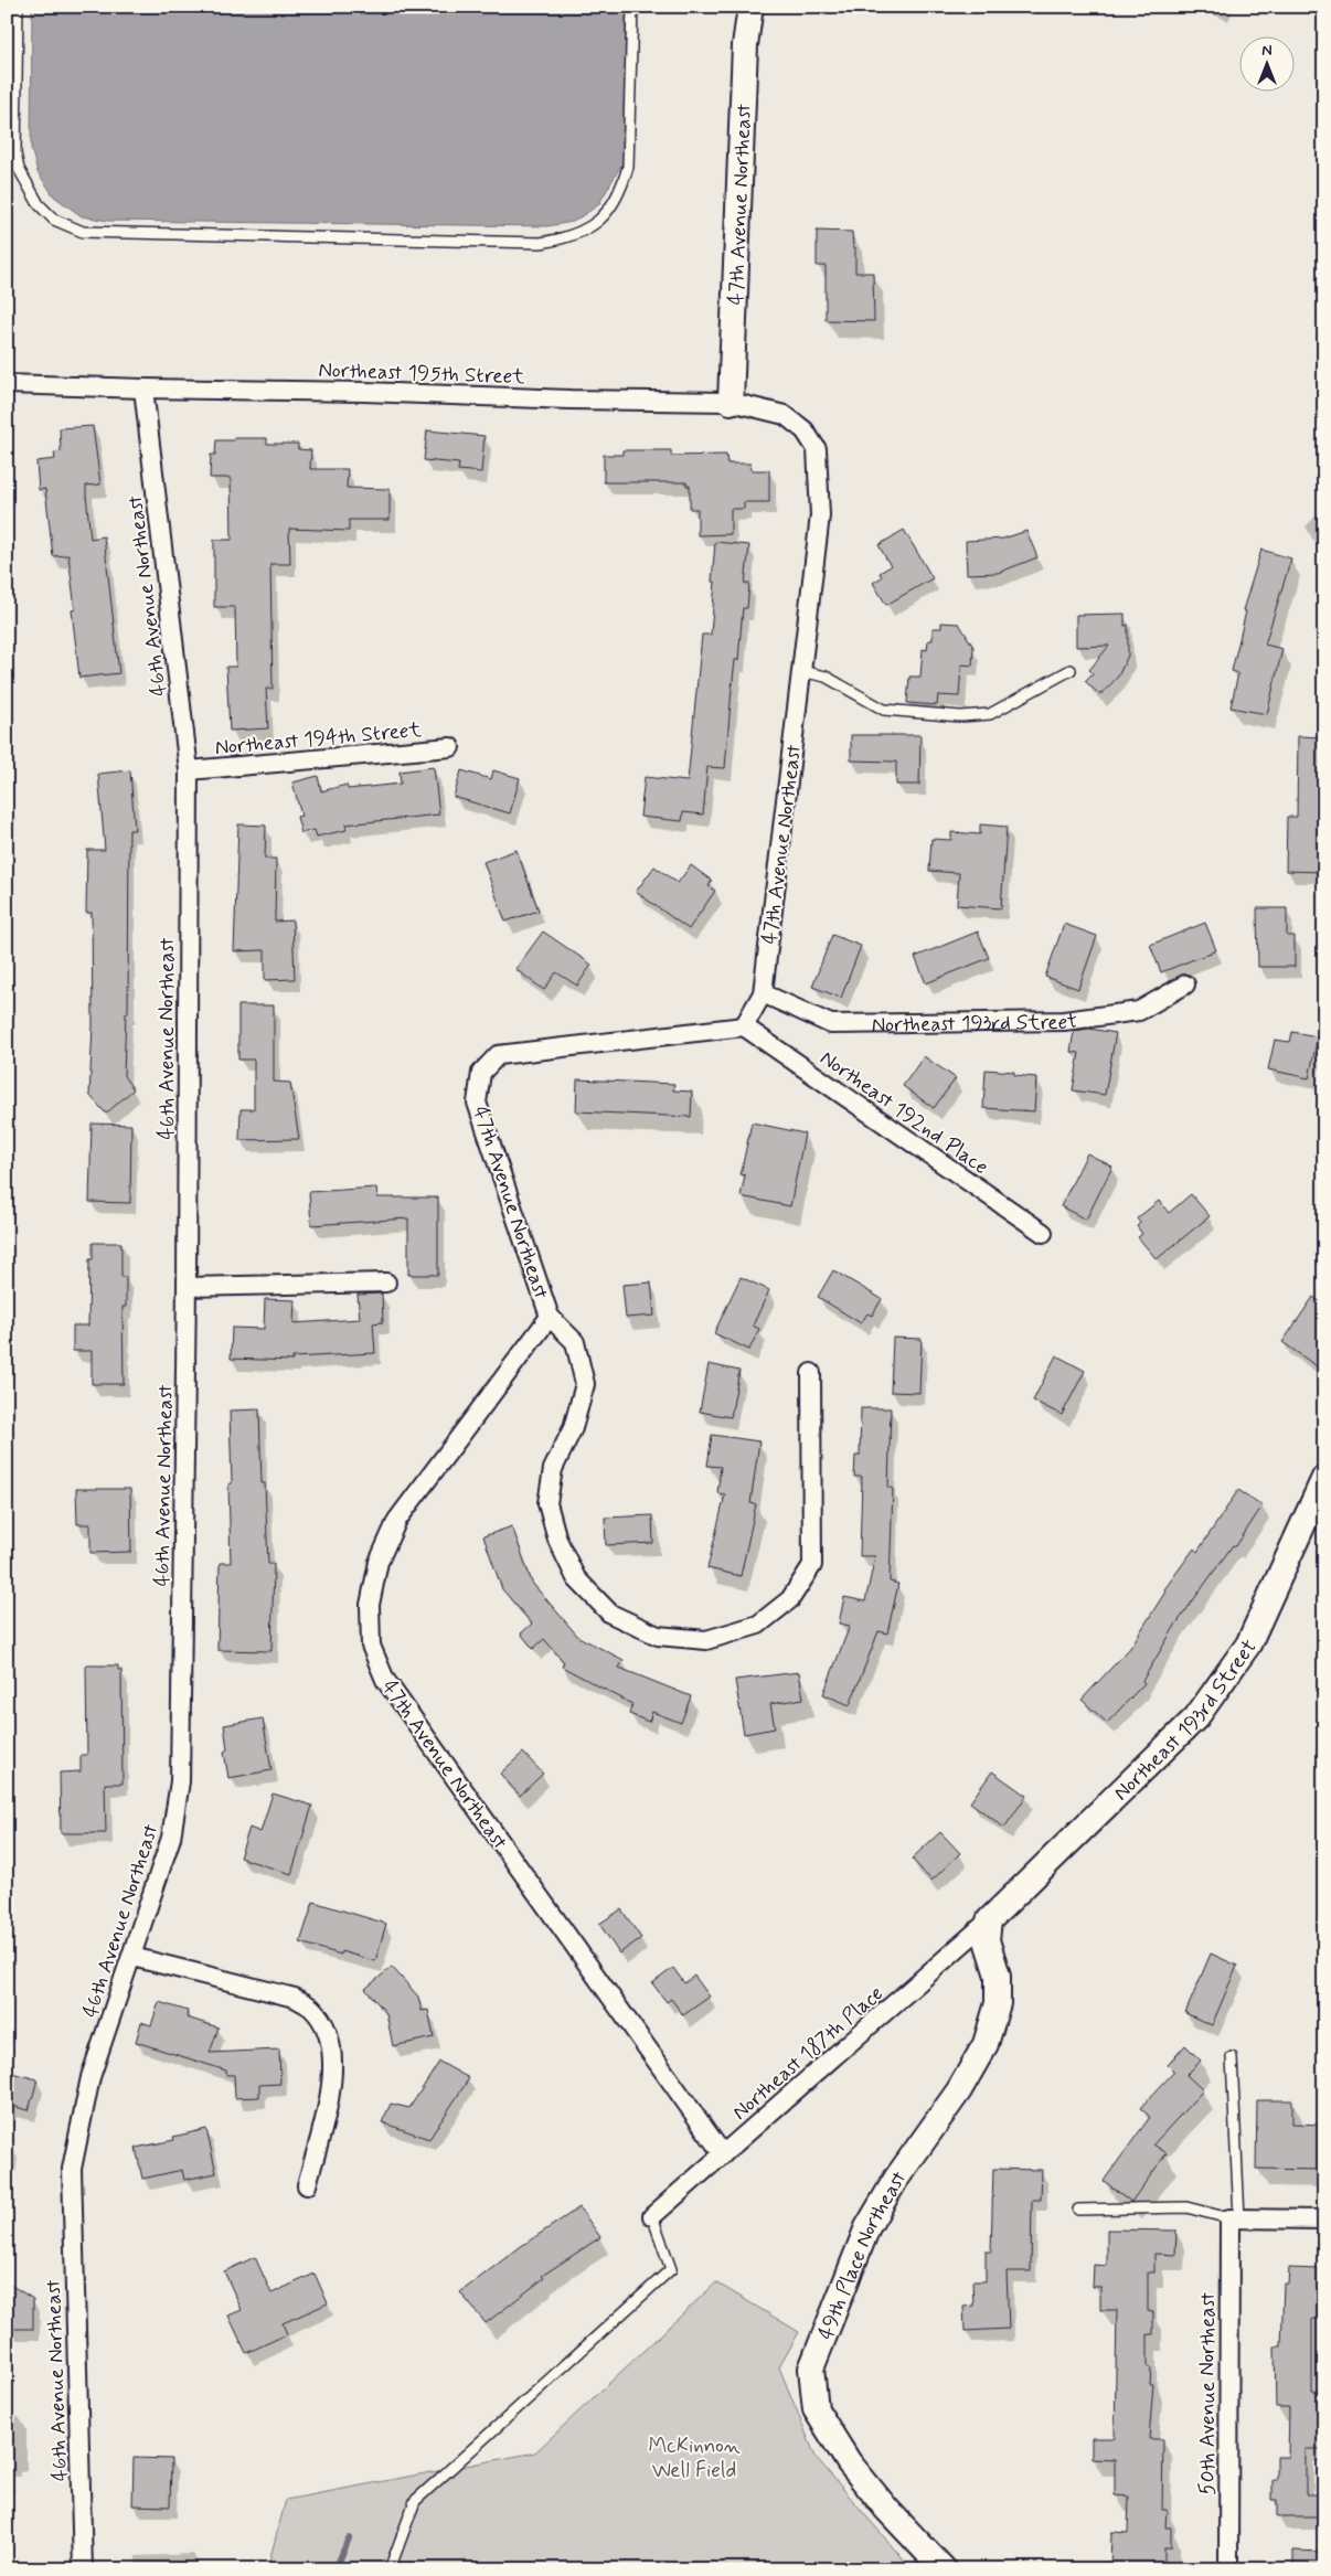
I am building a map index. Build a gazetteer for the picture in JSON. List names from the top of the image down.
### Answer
{
  "streets": {
    "street": [
      "47th Avenue Northeast",
      "Northeast 195th Street",
      "46th Avenue Northeast",
      "Northeast 194th Street",
      "Northeast 193rd Street",
      "Northeast 192nd Place",
      "Northeast 187th Place",
      "49th Place Northeast",
      "50th Avenue Northeast"
    ]
  },
  "crossings": [
    ["47th Avenue Northeast", "Northeast 195th Street"],
    ["47th Avenue Northeast", "Northeast 193rd Street"],
    ["47th Avenue Northeast", "Northeast 192nd Place"],
    ["47th Avenue Northeast", "Northeast 187th Place"],
    ["Northeast 195th Street", "46th Avenue Northeast"],
    ["46th Avenue Northeast", "Northeast 194th Street"],
    ["Northeast 193rd Street", "Northeast 187th Place"],
    ["Northeast 193rd Street", "49th Place Northeast"],
    ["Northeast 187th Place", "49th Place Northeast"]
  ],
  "parks": ["McKinnon Well Field"],
  "north": "top"
}
